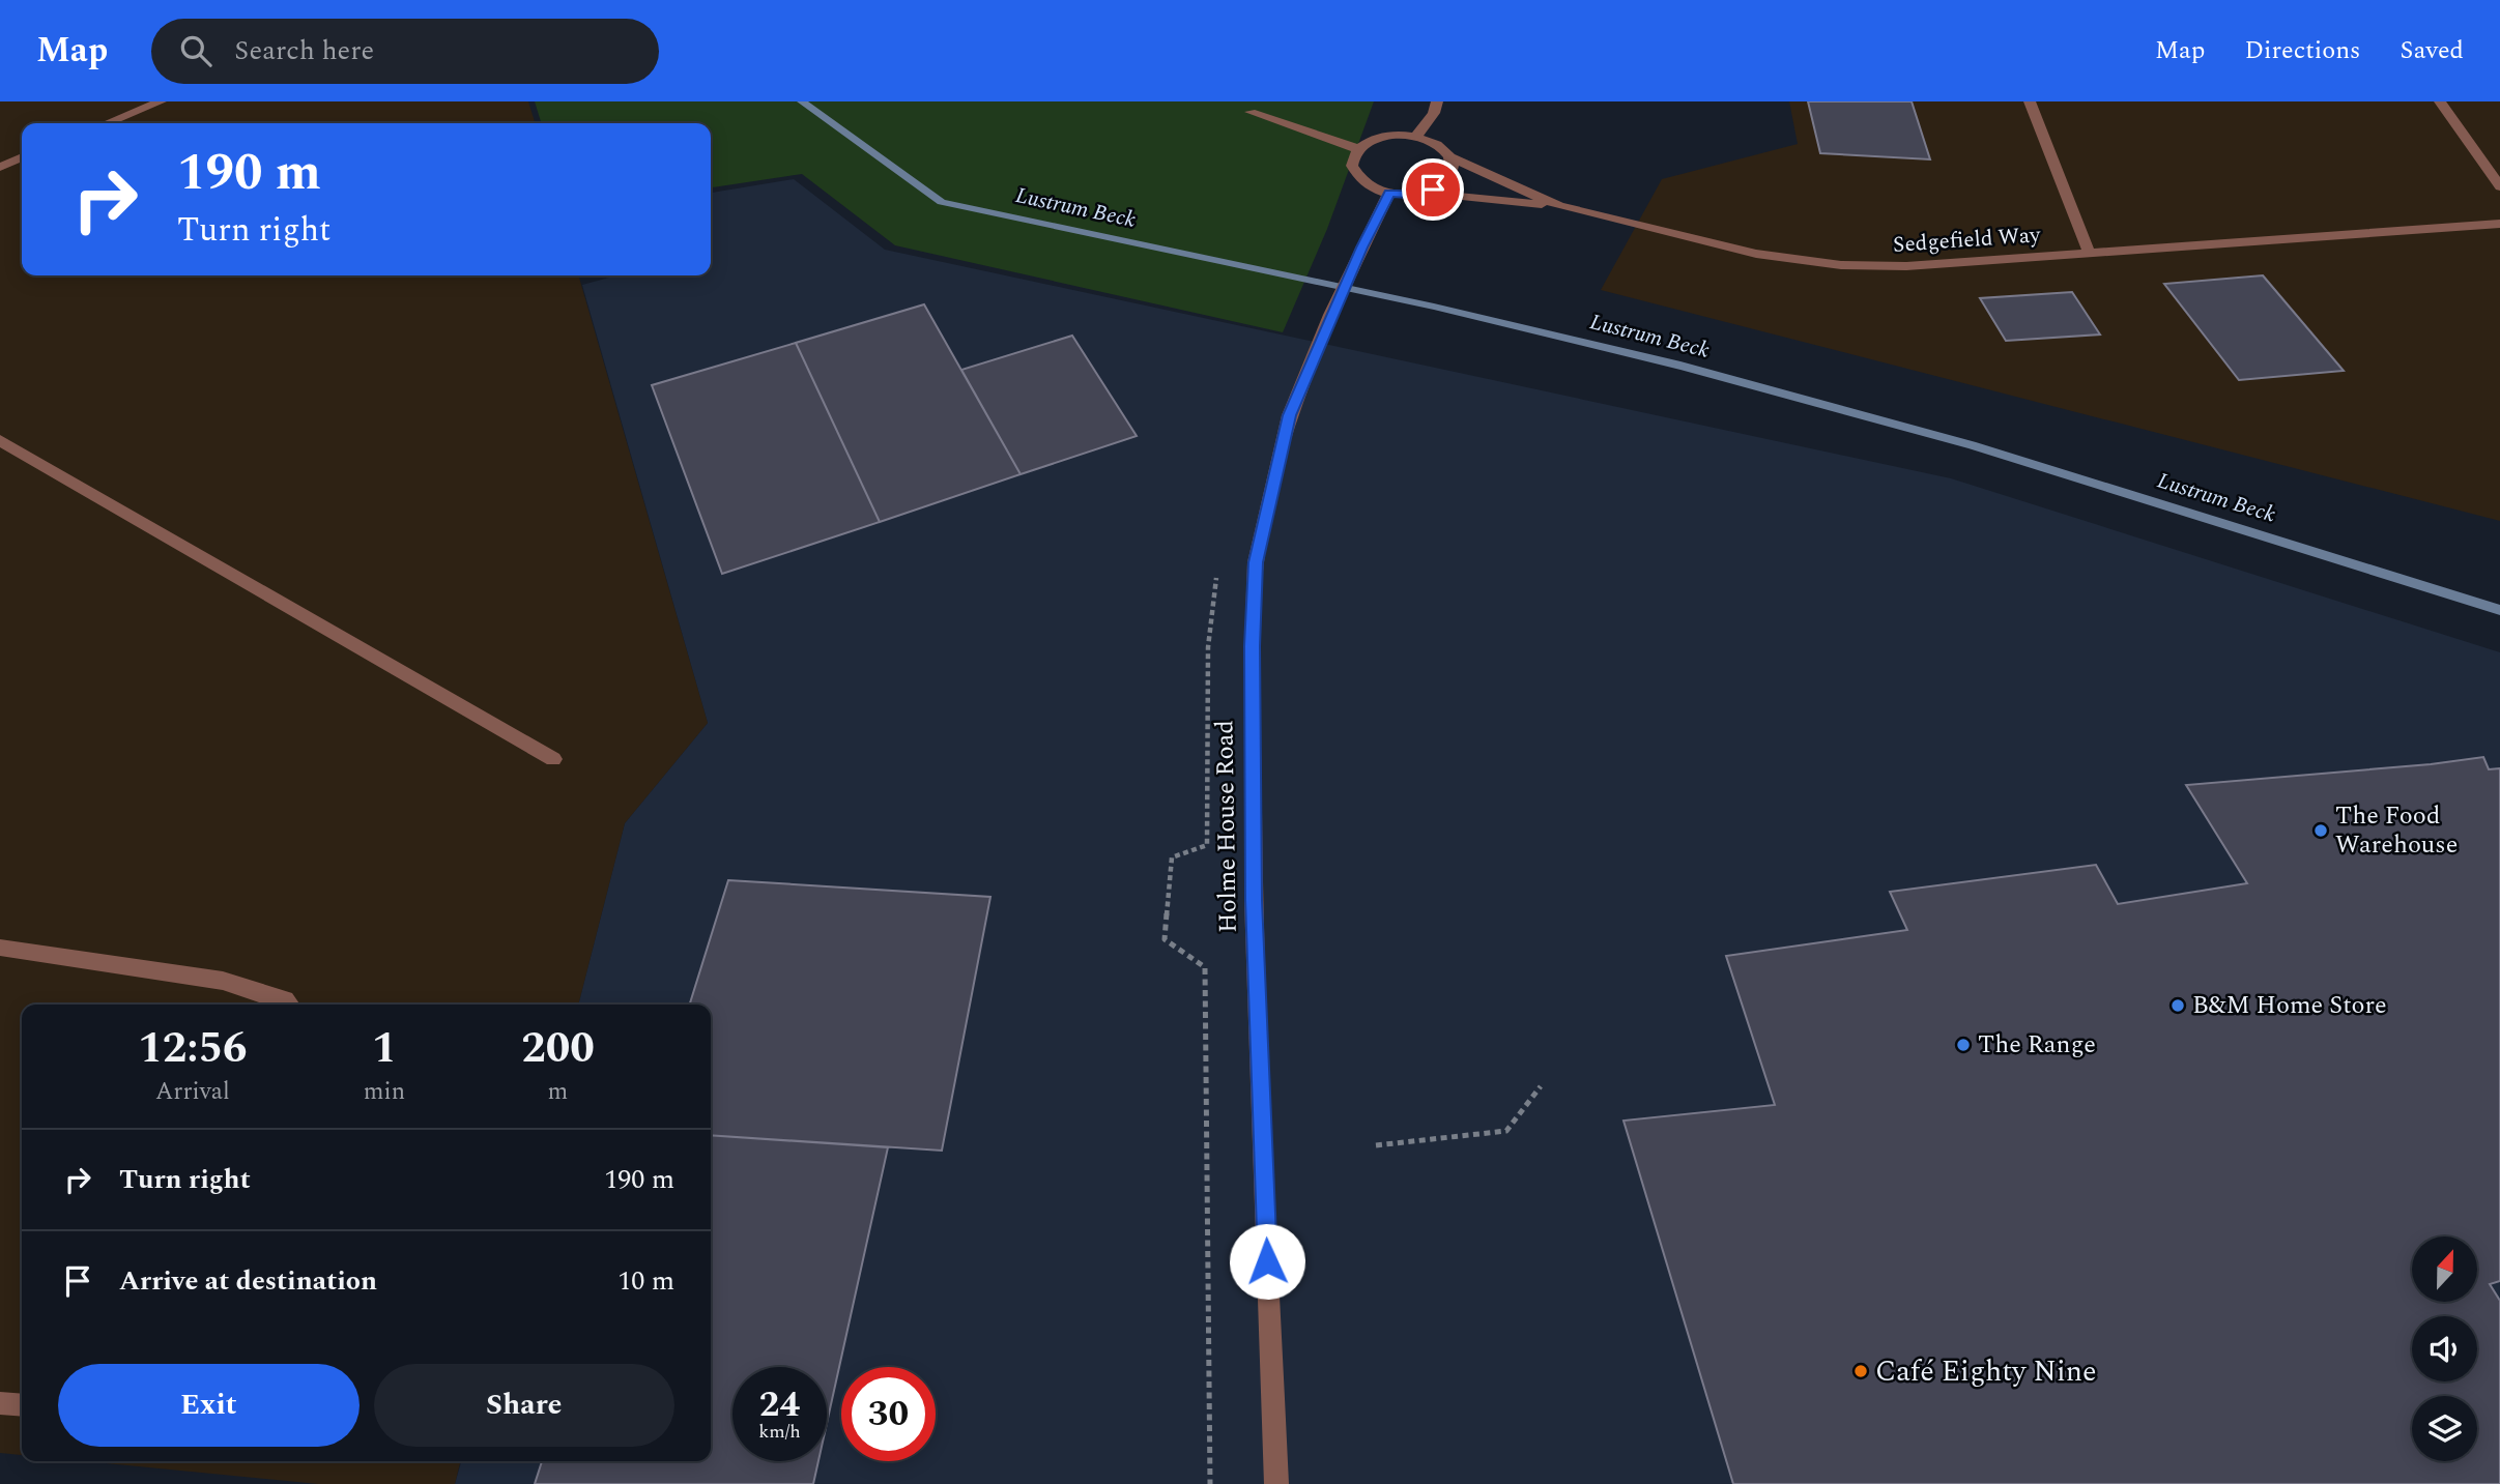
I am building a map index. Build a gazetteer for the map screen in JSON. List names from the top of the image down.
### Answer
{
  "streets": {
    "street": ["Sedgefield Way", "Holme House Road"]
  },
  "crossings": [
    ["Sedgefield Way", "Holme House Road"]
  ],
  "water": ["Lustrum Beck"],
  "places": [
    "The Food Warehouse",
    "B&M Home Store",
    "The Range",
    "Café Eighty Nine"
  ],
  "north": "top",
  "page": {
    "header": "Map",
    "search": "Search here",
    "nav": ["Map", "Directions", "Saved"],
    "turn": ["190 m", "Turn right"],
    "eta": [
      "12:56",
      "Arrival",
      "1",
      "min",
      "200",
      "m"
    ],
    "list": [
      {
        "name": "Turn right",
        "value": "190 m"
      },
      {
        "name": "Arrive at destination",
        "value": "10 m"
      }
    ],
    "buttons": ["Exit", "Share"],
    "speed": "24 km/h",
    "limit": "30"
  }
}
